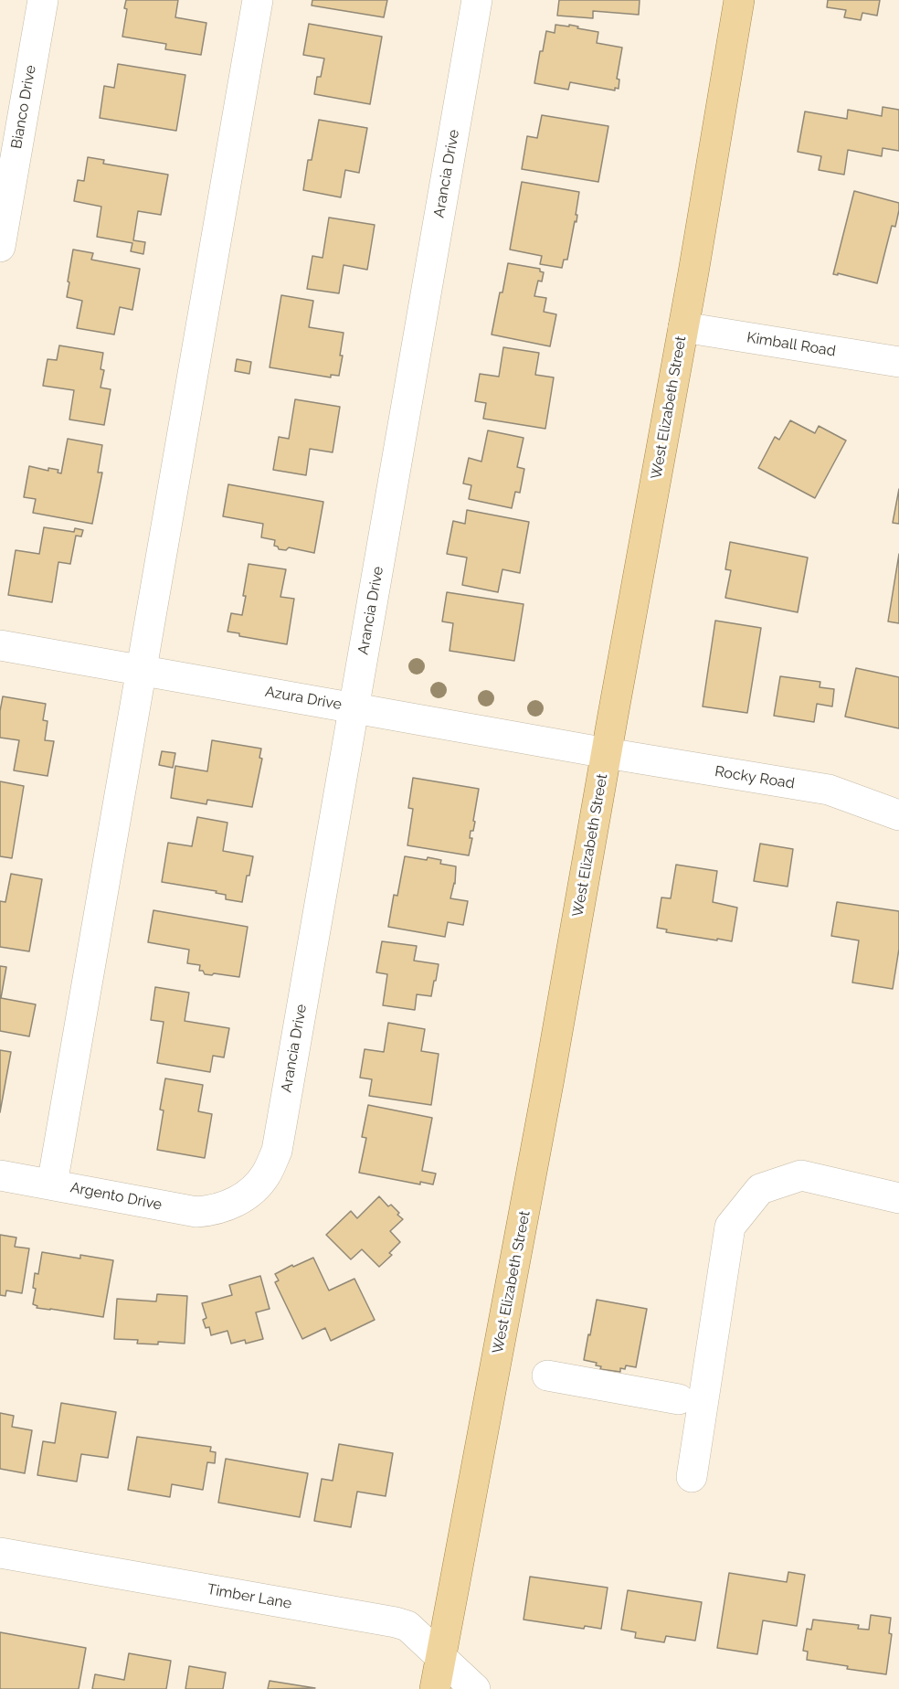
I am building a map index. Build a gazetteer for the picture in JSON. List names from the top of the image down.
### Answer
{
  "streets": {
    "main road": ["West Elizabeth Street"],
    "street": [
      "Bianco Drive",
      "Arancia Drive",
      "Kimball Road",
      "Azura Drive",
      "Rocky Road",
      "Argento Drive",
      "Timber Lane"
    ]
  },
  "crossings": [
    ["Arancia Drive", "Azura Drive"],
    ["Arancia Drive", "Argento Drive"],
    ["Kimball Road", "West Elizabeth Street"],
    ["West Elizabeth Street", "Azura Drive"],
    ["West Elizabeth Street", "Rocky Road"],
    ["West Elizabeth Street", "Timber Lane"],
    ["Azura Drive", "Rocky Road"]
  ]
}
